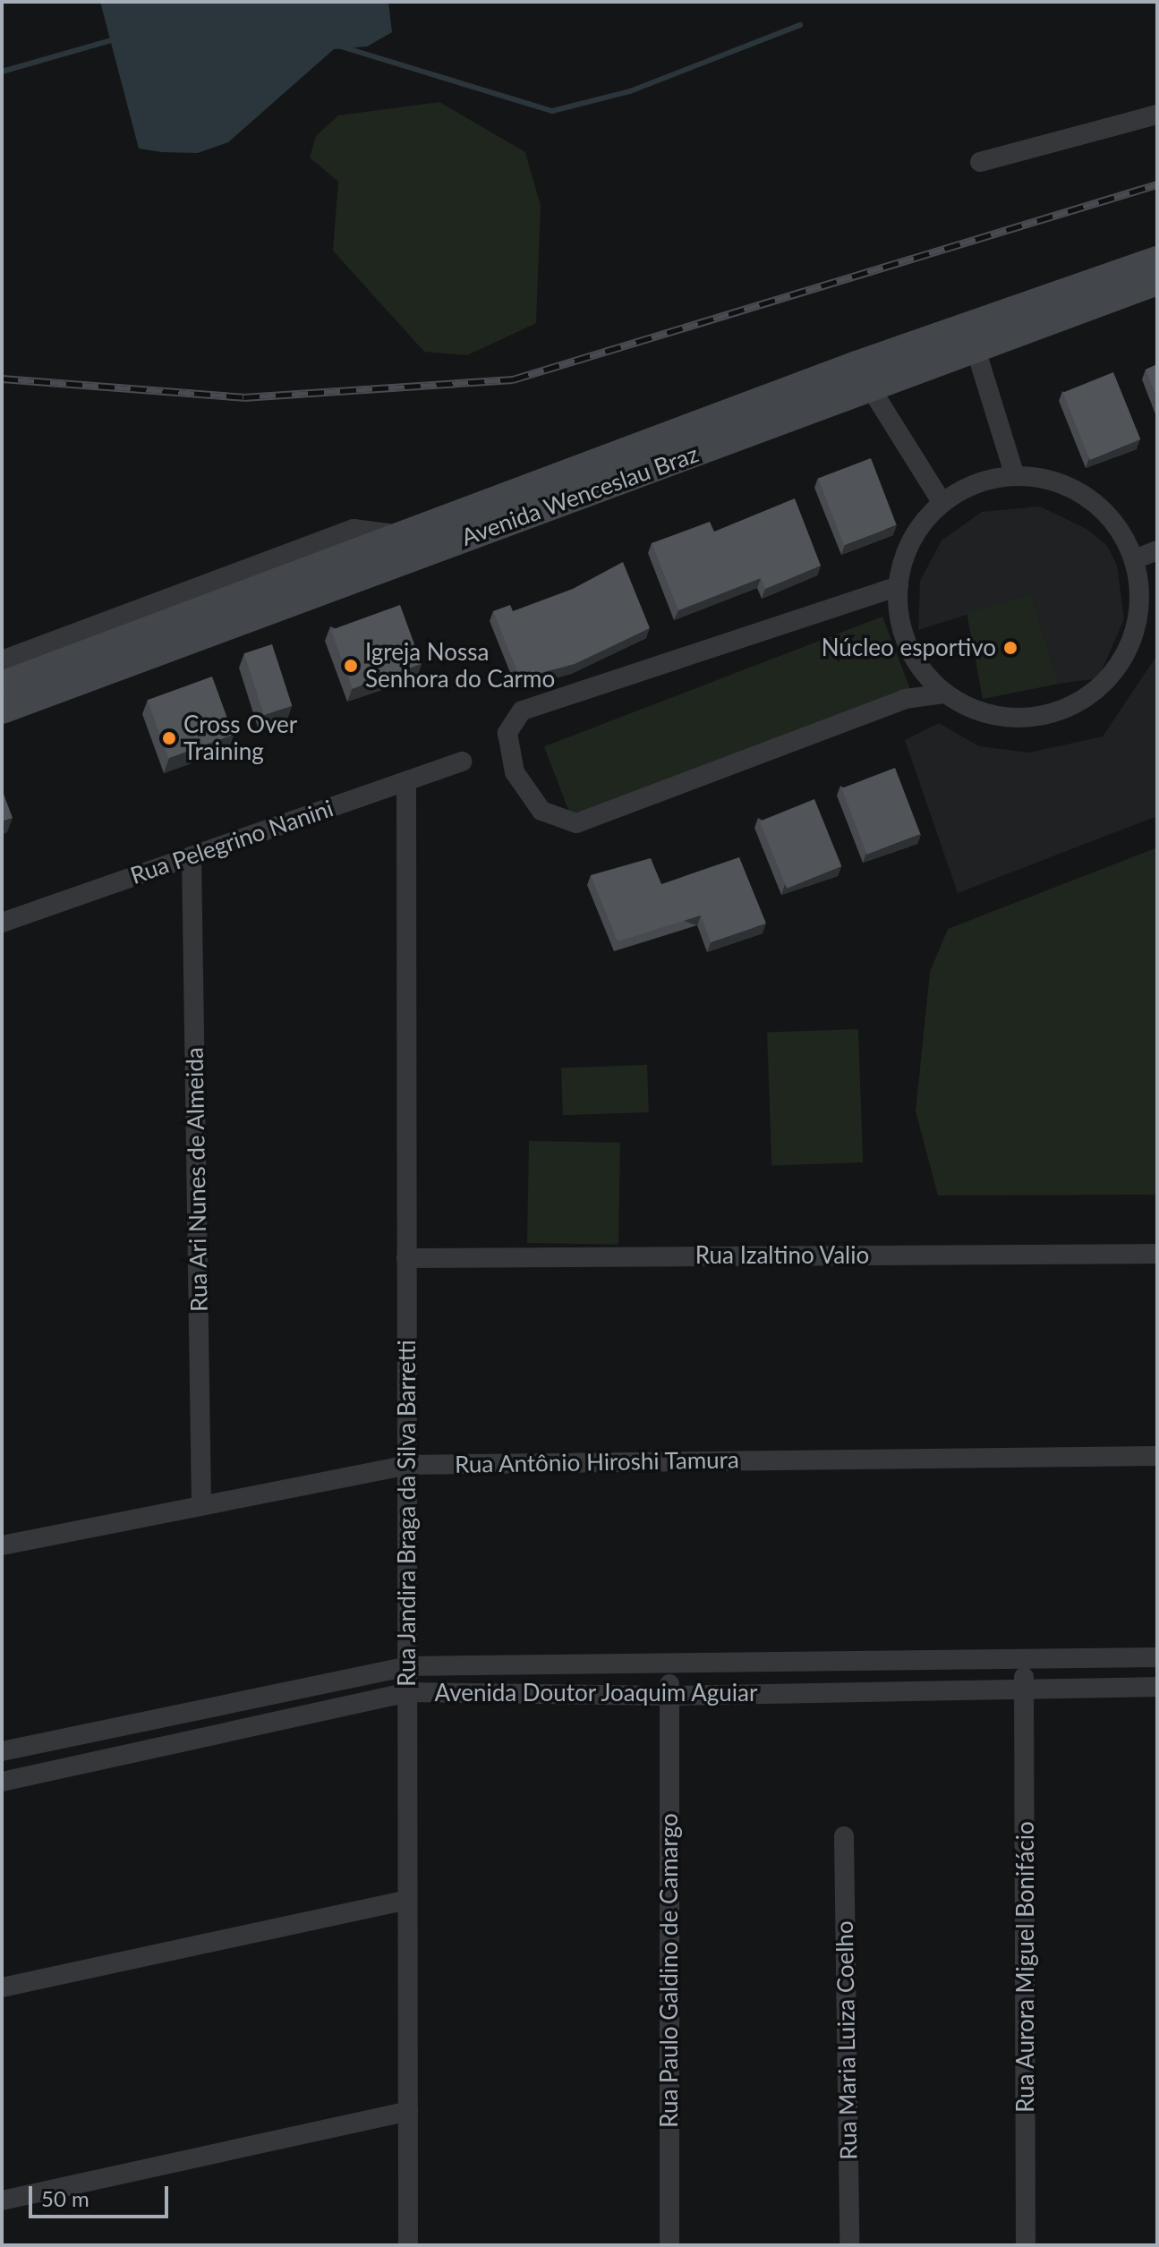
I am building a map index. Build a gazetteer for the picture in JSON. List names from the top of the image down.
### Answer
{
  "streets": {
    "street": [
      "Avenida Wenceslau Braz",
      "Rua Pelegrino Nanini",
      "Rua Ari Nunes de Almeida",
      "Rua Izaltino Valio",
      "Rua Antônio Hiroshi Tamura",
      "Rua Jandira Braga da Silva Barretti",
      "Avenida Doutor Joaquim Aguiar",
      "Rua Aurora Miguel Bonifácio",
      "Rua Paulo Galdino de Camargo",
      "Rua Maria Luiza Coelho"
    ]
  },
  "crossings": [
    ["Rua Pelegrino Nanini", "Rua Ari Nunes de Almeida"],
    ["Rua Pelegrino Nanini", "Rua Jandira Braga da Silva Barretti"],
    ["Rua Ari Nunes de Almeida", "Rua Antônio Hiroshi Tamura"],
    ["Rua Izaltino Valio", "Rua Jandira Braga da Silva Barretti"],
    ["Rua Antônio Hiroshi Tamura", "Rua Jandira Braga da Silva Barretti"],
    ["Rua Jandira Braga da Silva Barretti", "Avenida Doutor Joaquim Aguiar"],
    ["Avenida Doutor Joaquim Aguiar", "Rua Aurora Miguel Bonifácio"],
    ["Avenida Doutor Joaquim Aguiar", "Rua Paulo Galdino de Camargo"]
  ],
  "places": ["Núcleo esportivo", "Igreja Nossa Senhora do Carmo", "Cross Over Training"],
  "scale_bar": "50 m"
}
